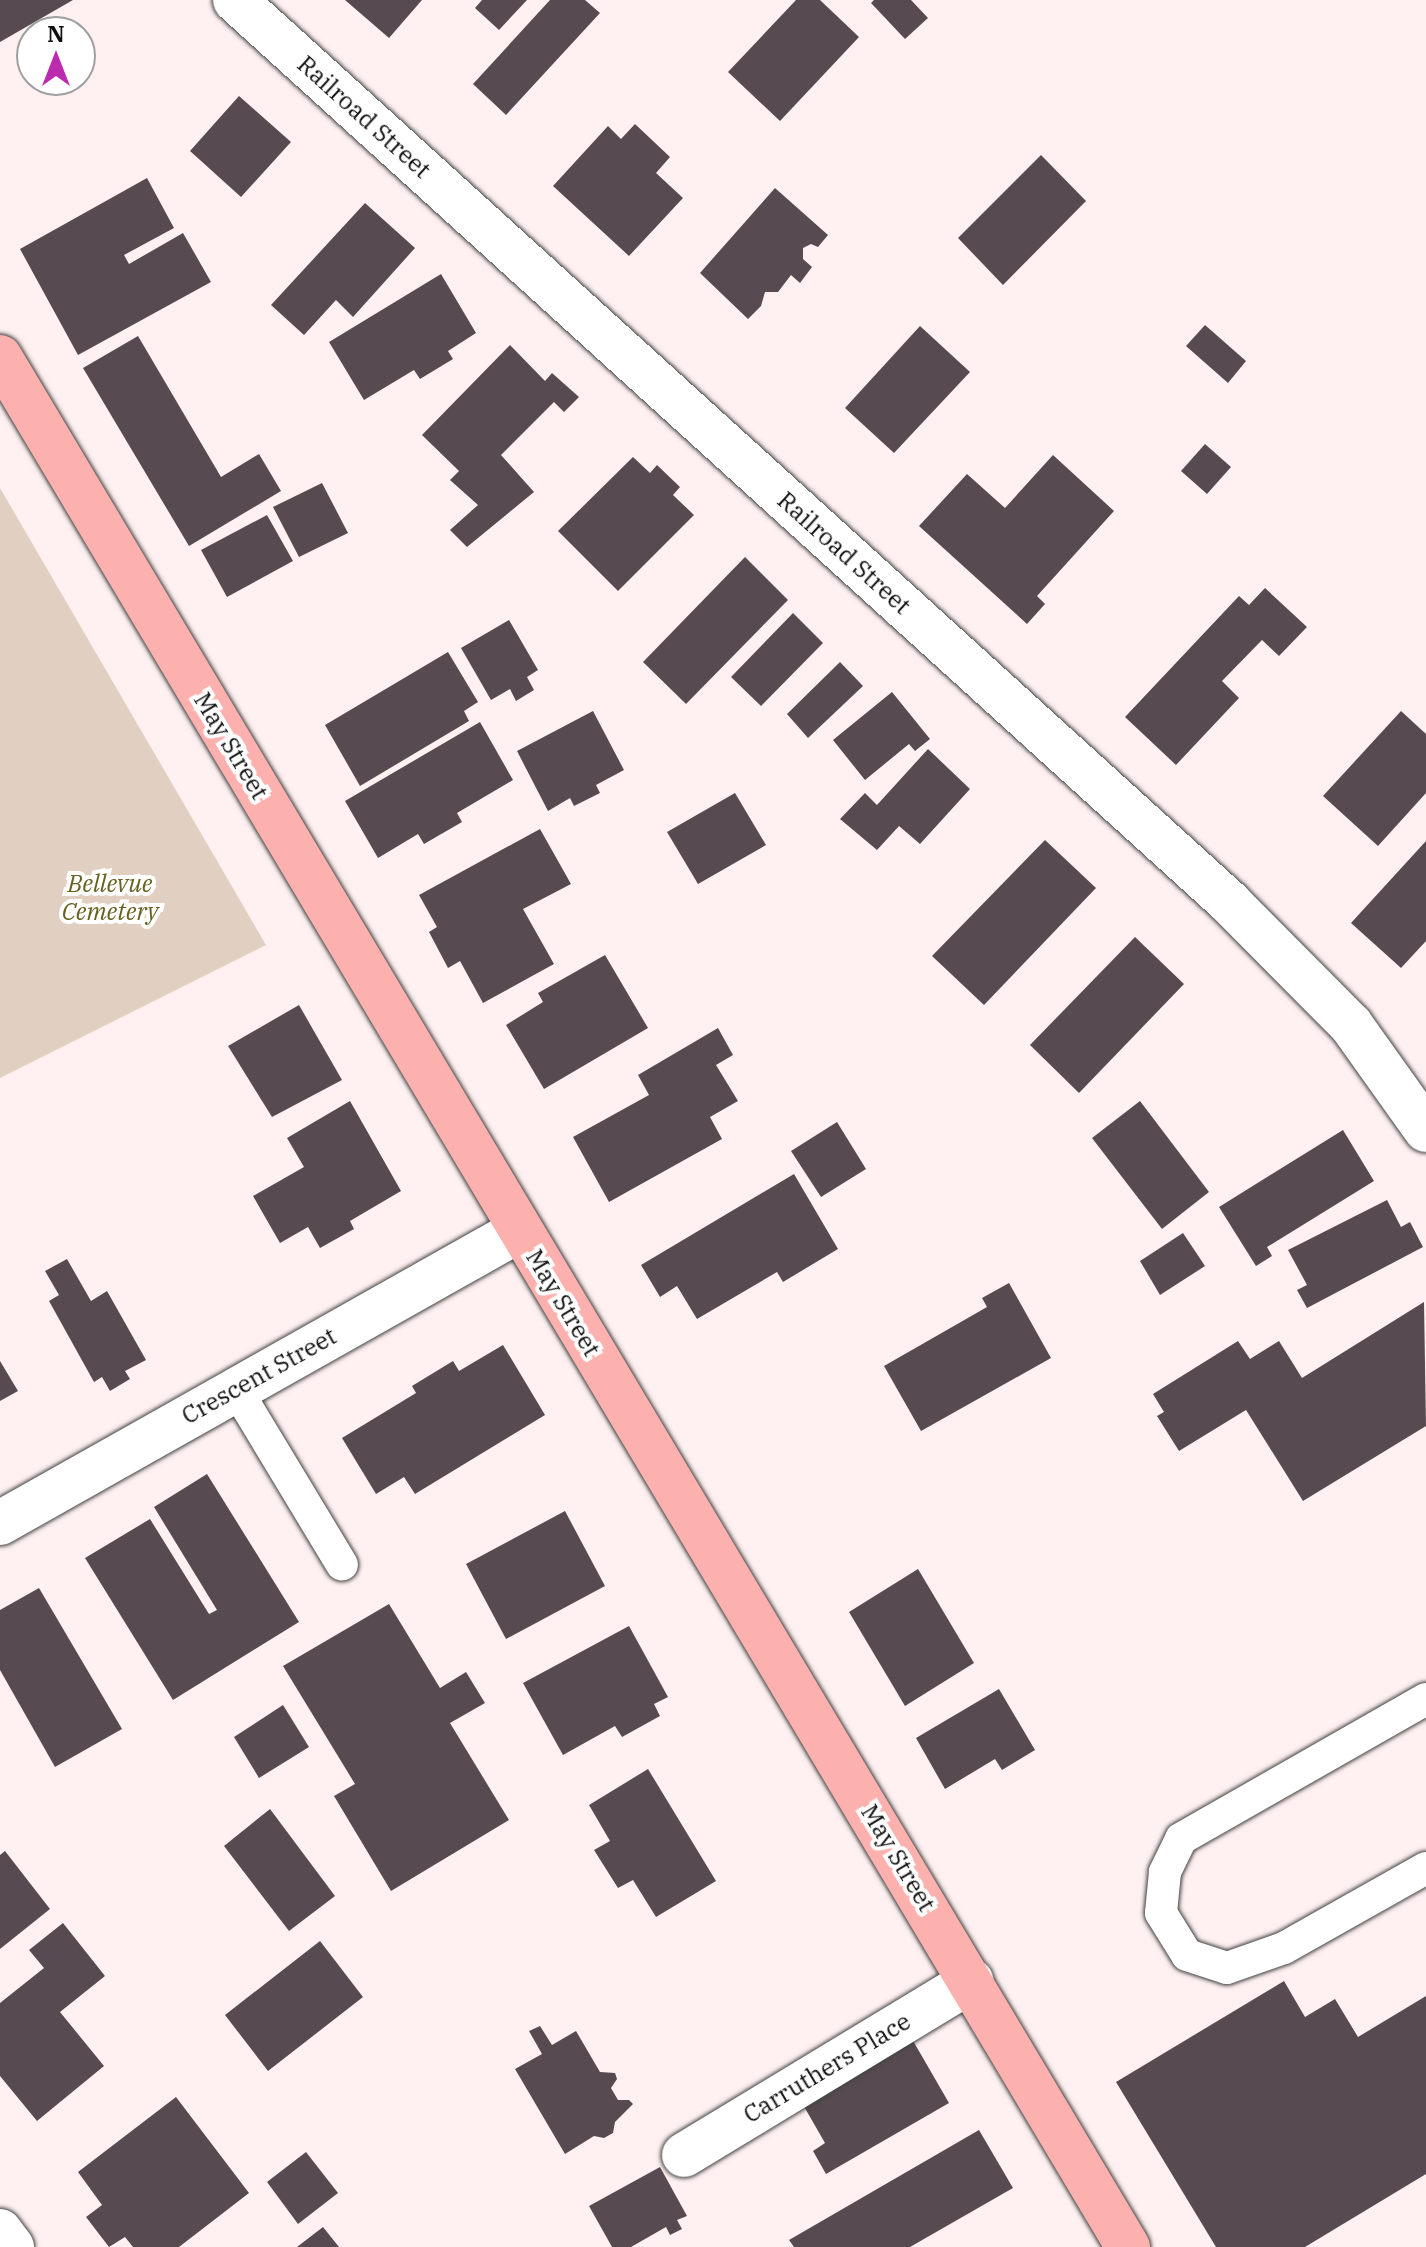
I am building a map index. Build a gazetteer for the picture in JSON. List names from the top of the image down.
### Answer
{
  "streets": {
    "main road": ["May Street"],
    "street": ["Railroad Street", "Crescent Street", "Carruthers Place"]
  },
  "crossings": [
    ["May Street", "Crescent Street"],
    ["May Street", "Carruthers Place"]
  ],
  "parks": ["Bellevue Cemetery"],
  "north": "top"
}
